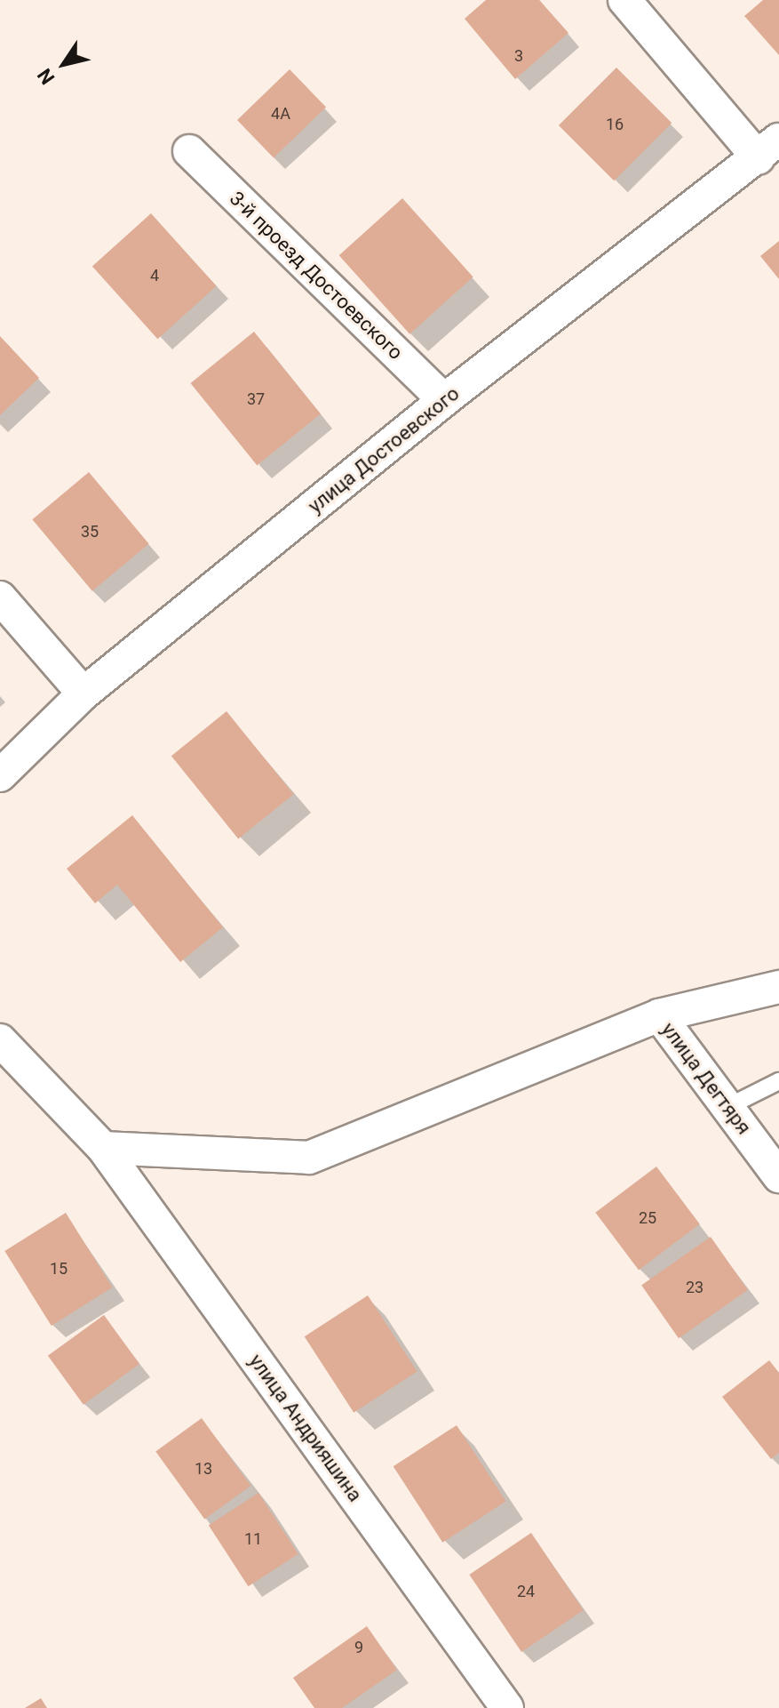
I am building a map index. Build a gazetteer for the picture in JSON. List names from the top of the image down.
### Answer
{
  "streets": {
    "street": [
      "3-й проезд Достоевского",
      "улица Достоевского",
      "улица Дегтяря",
      "улица Андрияшина"
    ]
  },
  "crossings": [
    ["3-й проезд Достоевского", "улица Достоевского"]
  ],
  "house_numbers": [
    "3",
    "4А",
    "16",
    "4",
    "37",
    "35",
    "25",
    "15",
    "23",
    "13",
    "11",
    "24",
    "9"
  ],
  "north": "bottom left"
}
